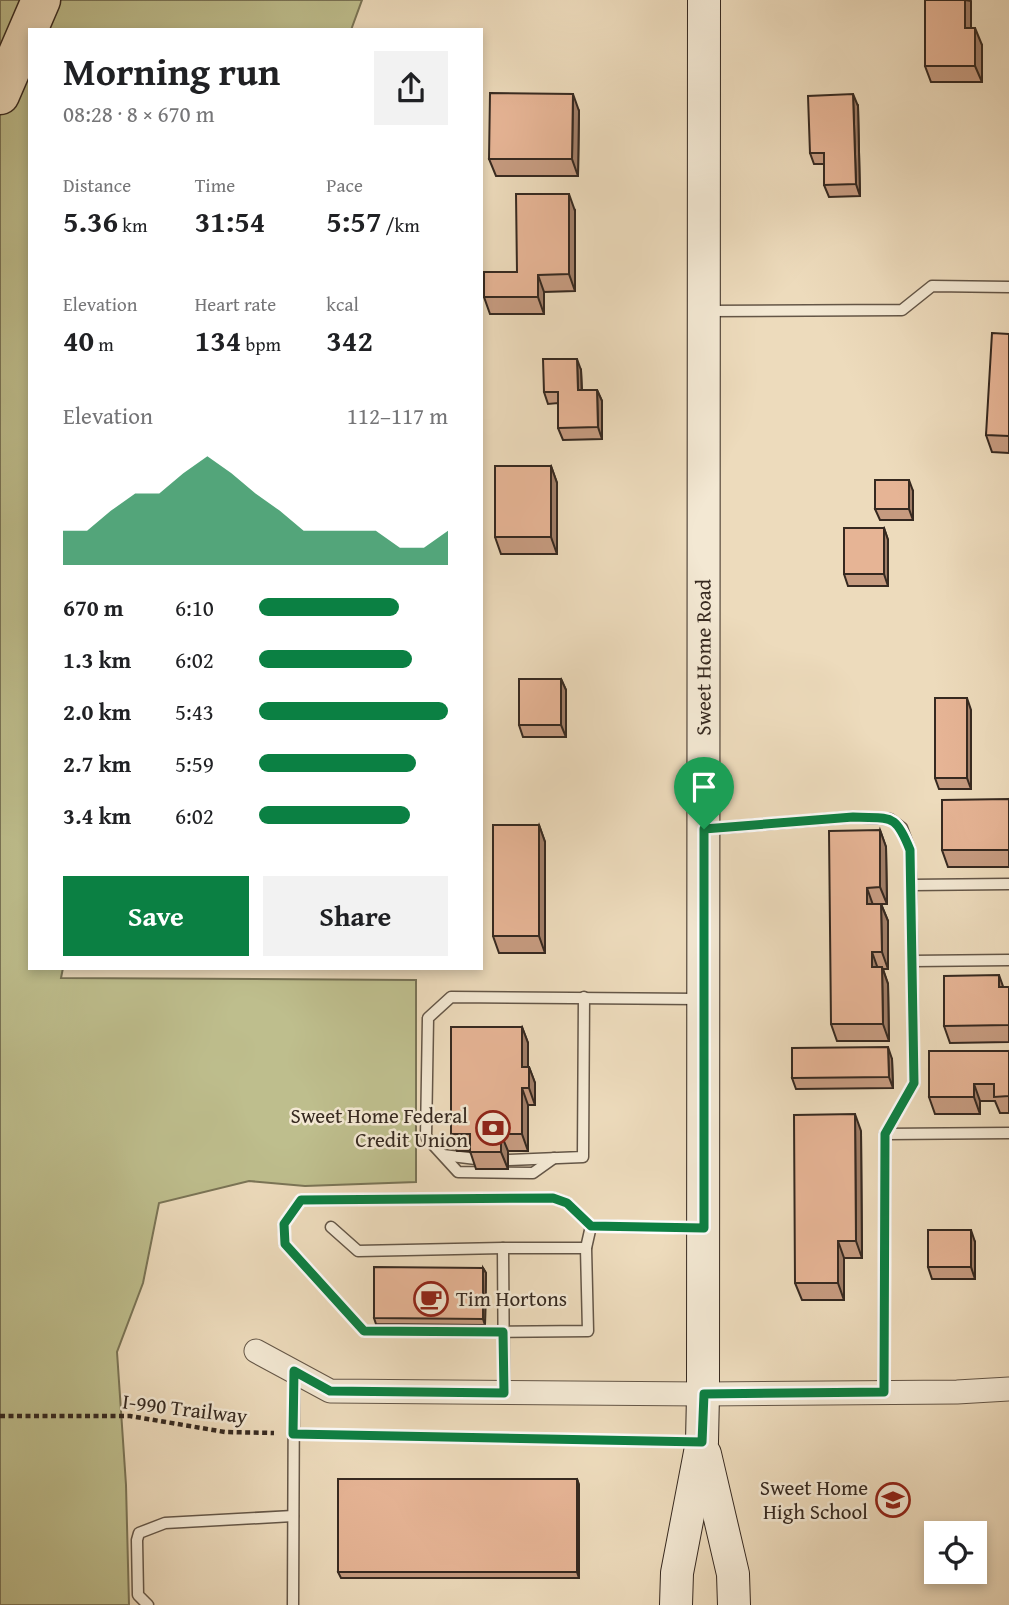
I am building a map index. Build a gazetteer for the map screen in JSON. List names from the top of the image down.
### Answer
{
  "streets": {
    "main road": ["Sweet Home Road"],
    "path": ["I-990 Trailway"]
  },
  "crossings": [
    ["Sweet Home Road", "I-990 Trailway"]
  ],
  "places": {
    "bank": ["Sweet Home Federal Credit Union"],
    "cafe": ["Tim Hortons"],
    "school or university": ["Sweet Home High School"]
  },
  "page": {
    "heading": ["Morning run", "08:28 · 8 × 670 m"],
    "stats": [
      ["Distance", "5.36 km"],
      ["Time", "31:54"],
      ["Pace", "5:57 /km"],
      ["Elevation", "40 m"],
      ["Heart rate", "134 bpm"],
      ["kcal", "342"]
    ],
    "chart": ["Elevation", "112–117 m"],
    "list": [
      {
        "name": "670 m",
        "note": "6:10"
      },
      {
        "name": "1.3 km",
        "note": "6:02"
      },
      {
        "name": "2.0 km",
        "note": "5:43"
      },
      {
        "name": "2.7 km",
        "note": "5:59"
      },
      {
        "name": "3.4 km",
        "note": "6:02"
      }
    ],
    "buttons": ["Save", "Share"]
  }
}
